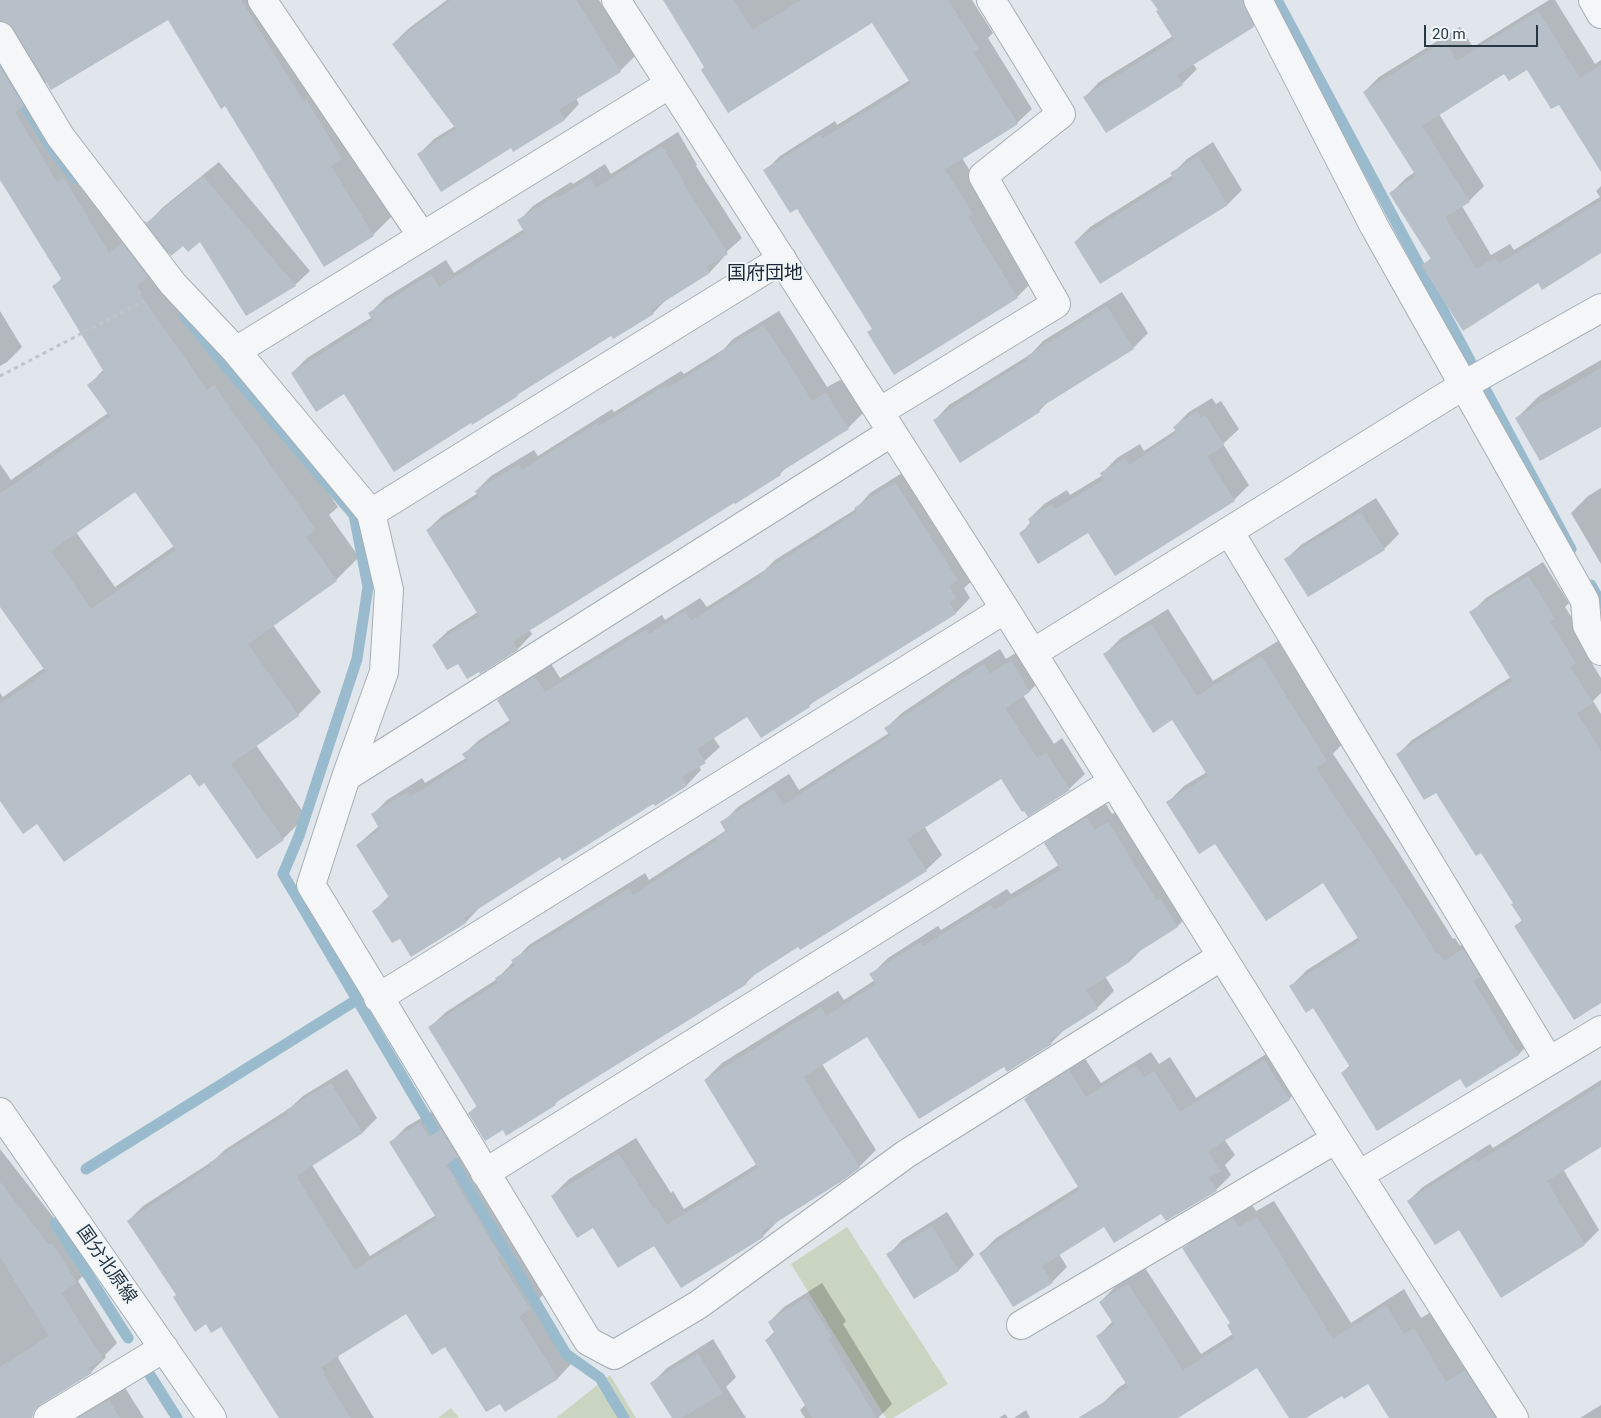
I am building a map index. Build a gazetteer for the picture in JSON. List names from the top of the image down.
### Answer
{
  "streets": {
    "street": ["国分北原線"]
  },
  "districts": ["国府団地"],
  "scale_bar": "20 m"
}
